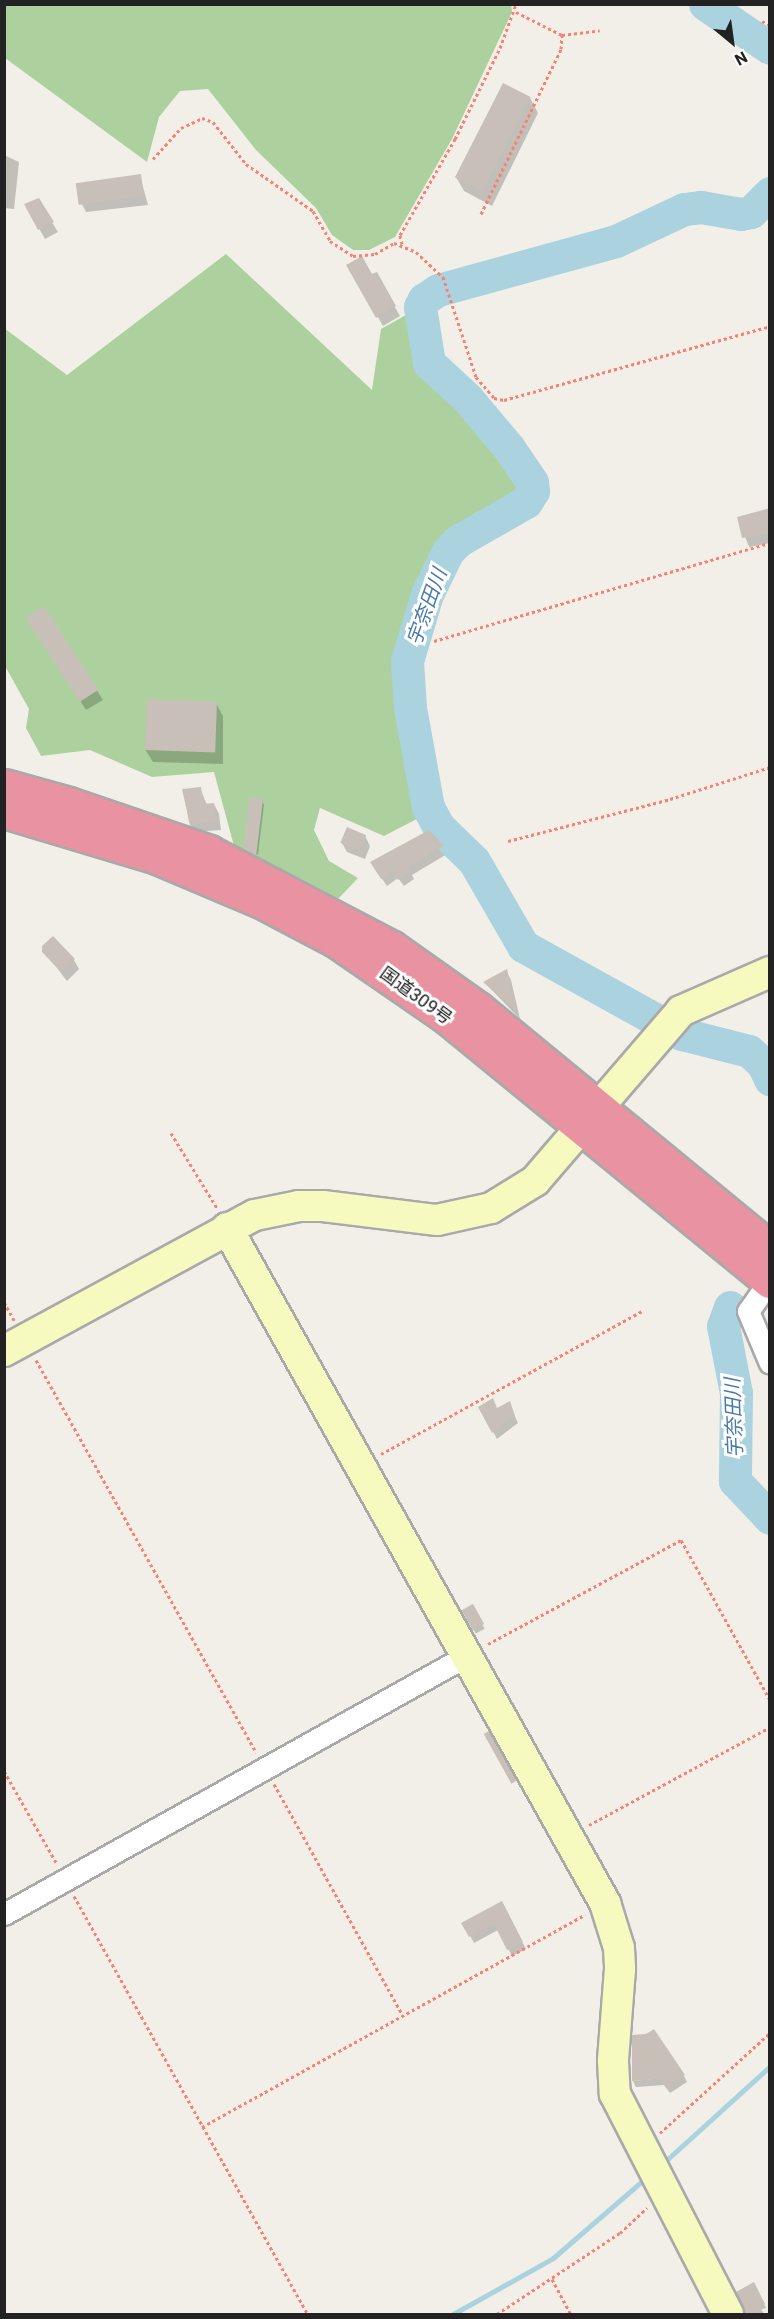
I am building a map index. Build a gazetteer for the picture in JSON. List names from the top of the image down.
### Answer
{
  "streets": {
    "highway": ["国道309号"]
  },
  "water": ["宇奈田川"],
  "north": "bottom right"
}
